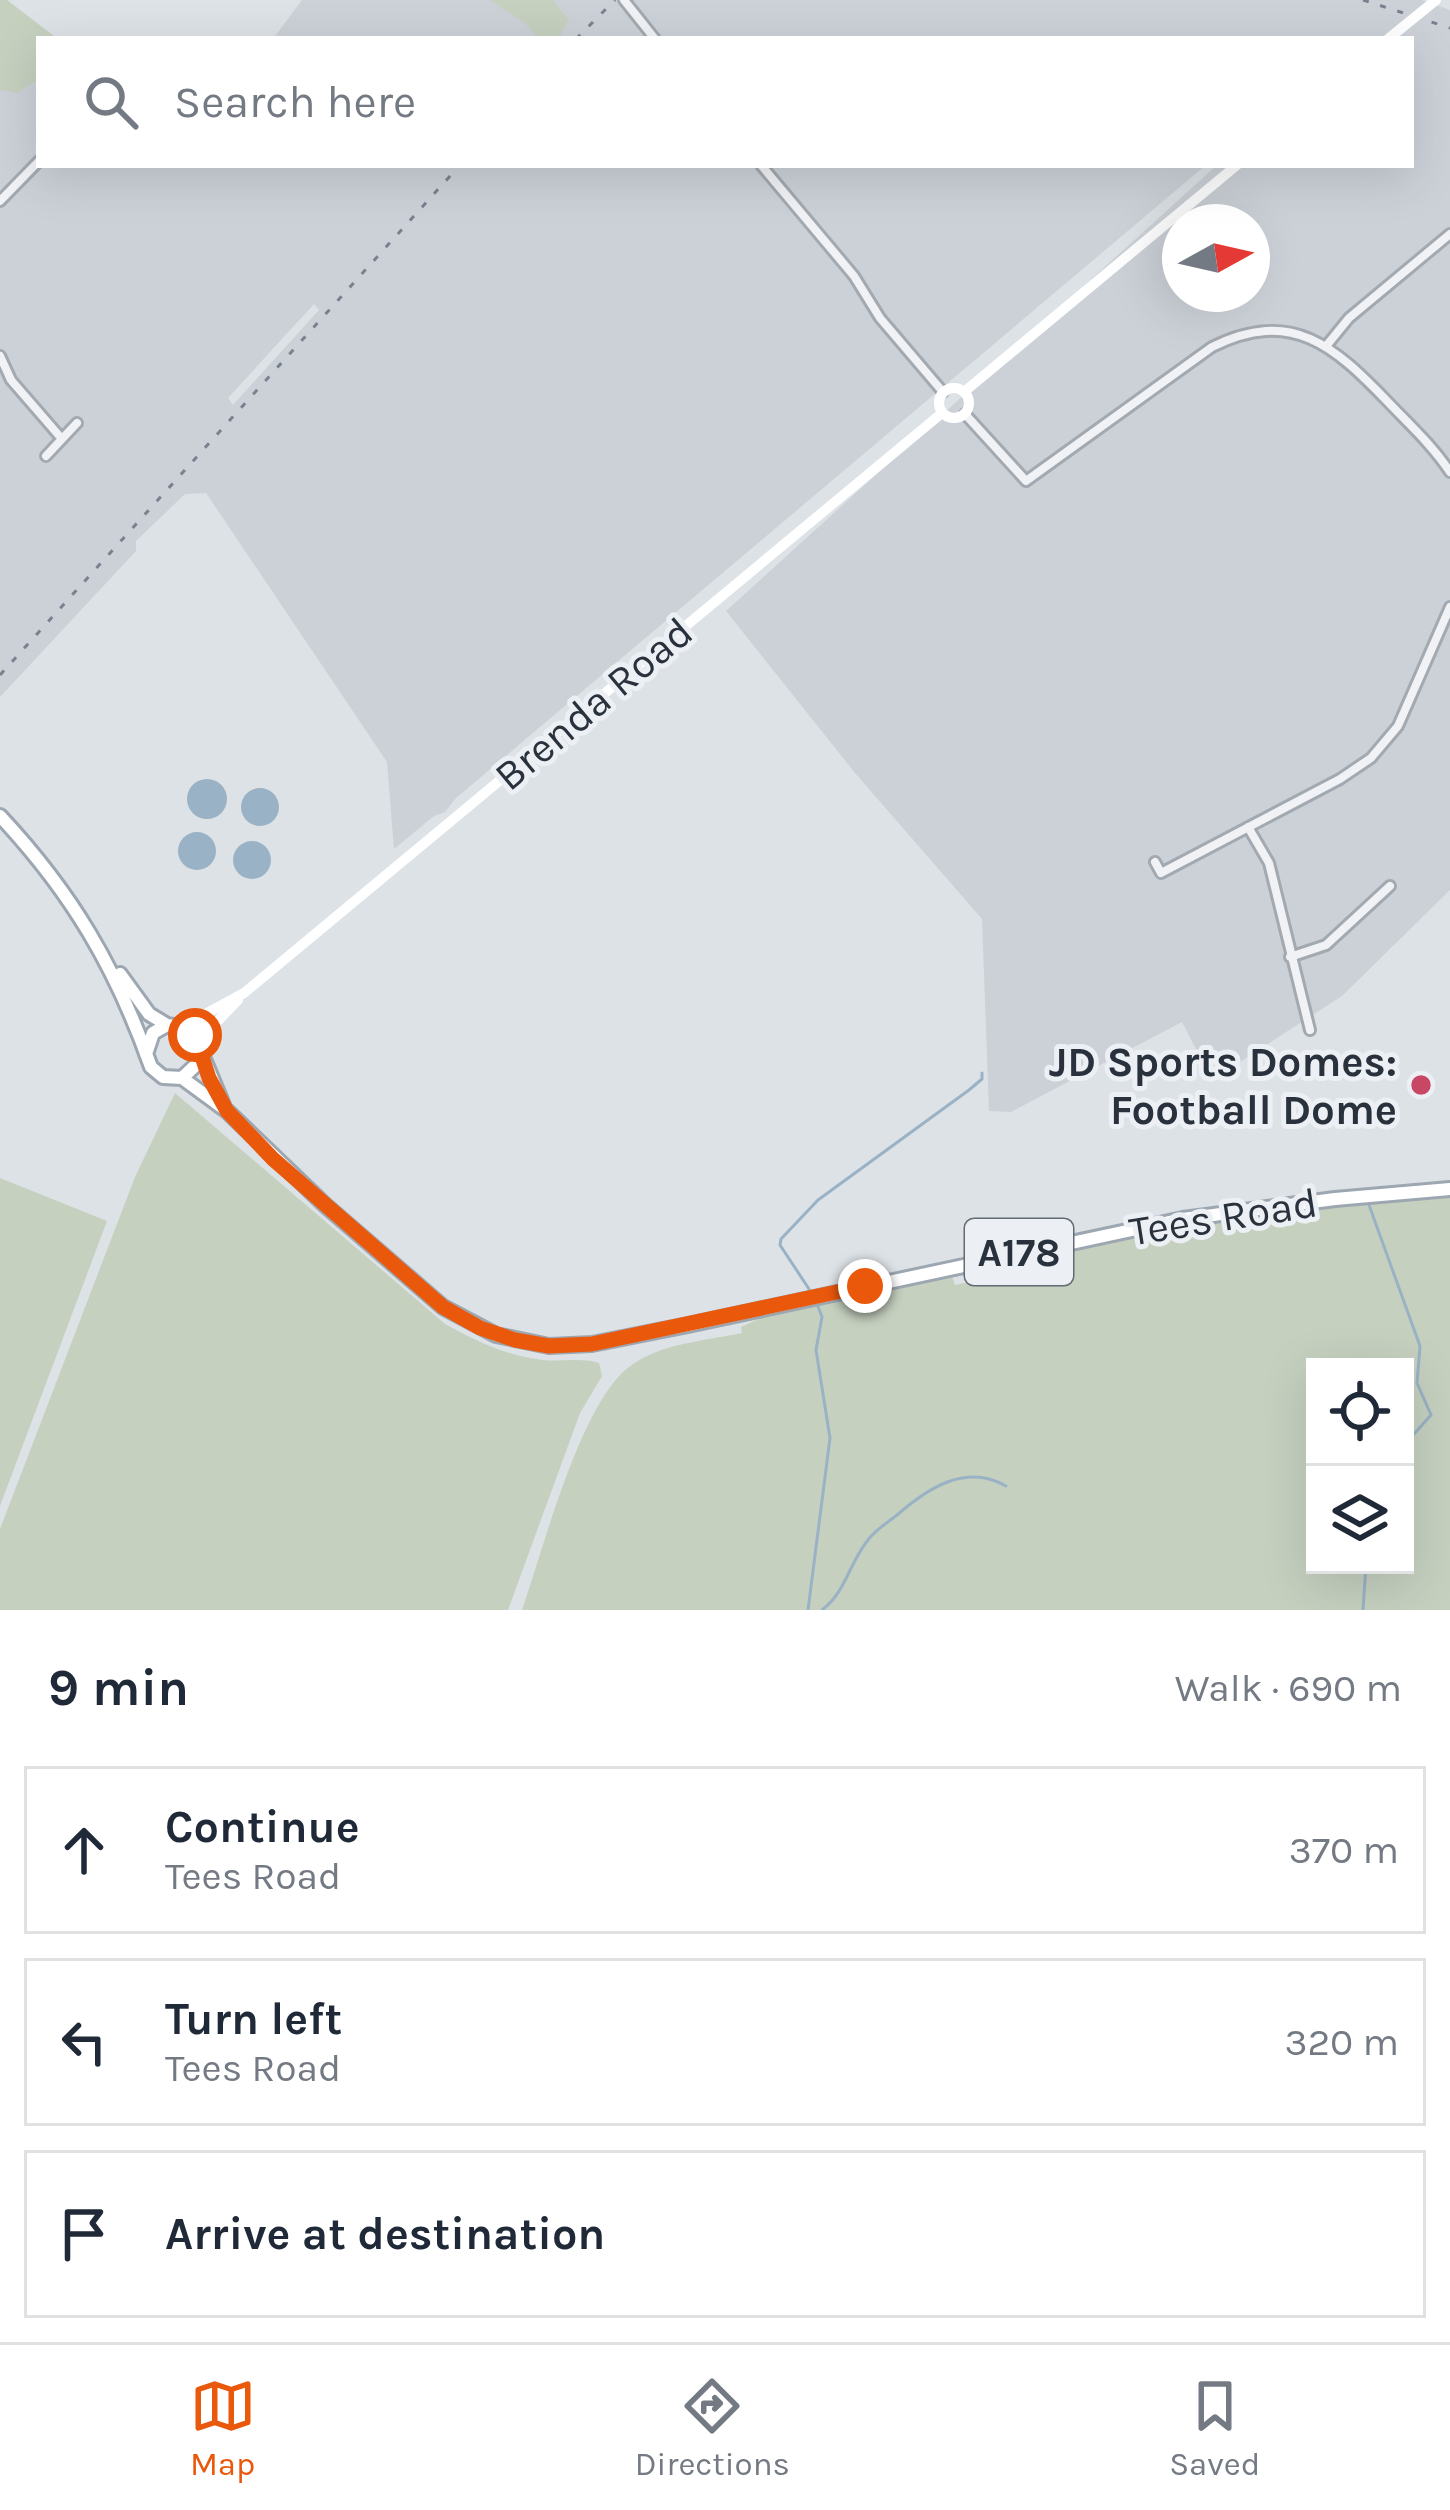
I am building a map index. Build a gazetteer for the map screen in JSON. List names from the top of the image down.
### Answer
{
  "streets": {
    "main road": ["Brenda Road", "Tees Road", "A178"]
  },
  "crossings": [
    ["Brenda Road", "Tees Road"],
    ["Brenda Road", "A178"],
    ["Tees Road", "A178"]
  ],
  "places": ["JD Sports Domes: Football Dome"],
  "north": "right",
  "page": {
    "search": "Search here",
    "heading": ["9 min", "Walk · 690 m"],
    "list": [
      ["Continue", "Tees Road", "370 m"],
      ["Turn left", "Tees Road", "320 m"],
      "Arrive at destination"
    ],
    "nav": ["Map", "Directions", "Saved"]
  }
}
